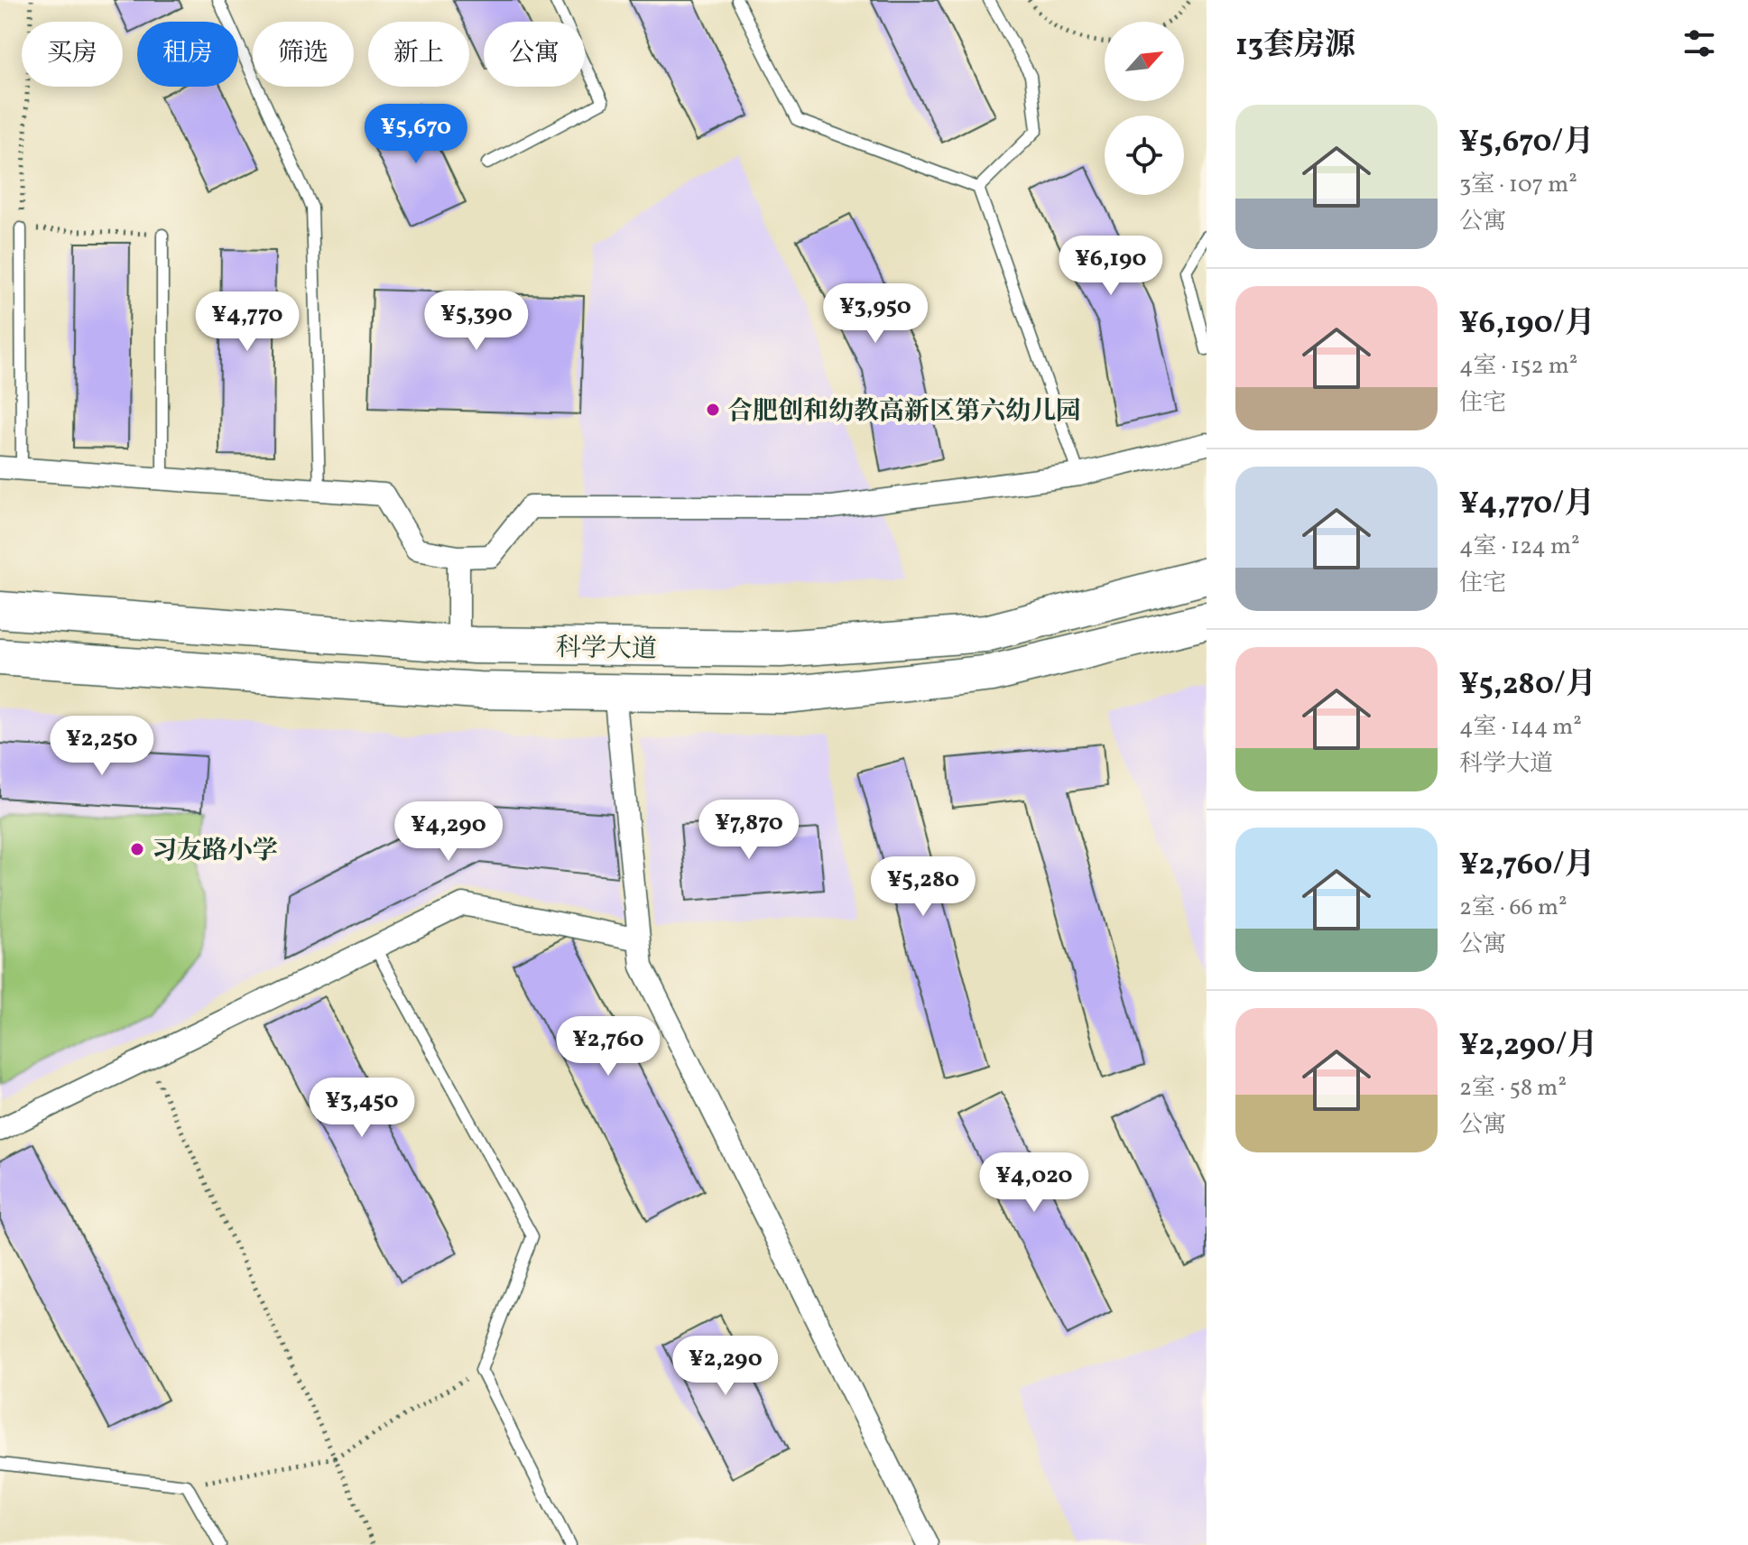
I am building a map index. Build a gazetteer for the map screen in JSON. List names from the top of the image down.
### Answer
{
  "streets": {
    "main road": ["科学大道"]
  },
  "places": ["合肥创和幼教高新区第六幼儿园", "习友路小学"],
  "north": "top right",
  "page": {
    "heading": "13套房源",
    "chip": [
      "买房",
      "租房",
      "筛选",
      "新上",
      "公寓"
    ],
    "list": [
      {
        "name": "¥5,670/月",
        "note": "3室 · 107 m² · 公寓"
      },
      {
        "name": "¥6,190/月",
        "note": "4室 · 152 m² · 住宅"
      },
      {
        "name": "¥4,770/月",
        "note": "4室 · 124 m² · 住宅"
      },
      {
        "name": "¥5,280/月",
        "note": "4室 · 144 m² · 科学大道"
      },
      {
        "name": "¥2,760/月",
        "note": "2室 · 66 m² · 公寓"
      },
      {
        "name": "¥2,290/月",
        "note": "2室 · 58 m² · 公寓"
      }
    ],
    "price": [
      "¥5,670",
      "¥6,190",
      "¥3,950",
      "¥5,390",
      "¥4,770",
      "¥2,250",
      "¥7,870",
      "¥4,290",
      "¥5,280",
      "¥2,760",
      "¥3,450",
      "¥4,020",
      "¥2,290"
    ]
  }
}
